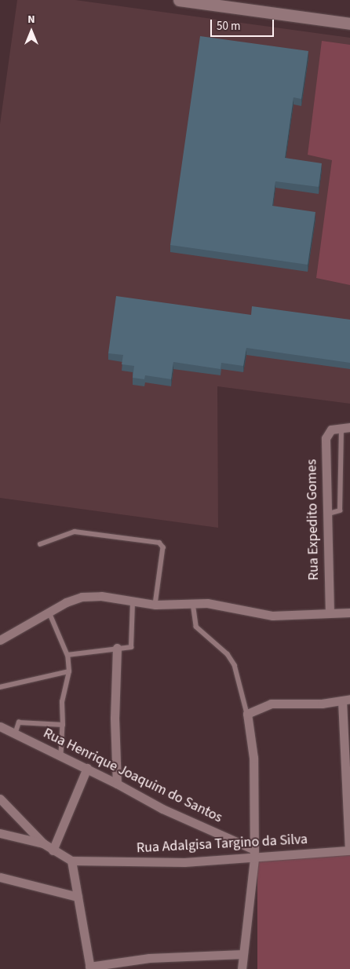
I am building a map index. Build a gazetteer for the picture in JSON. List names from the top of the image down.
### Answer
{
  "streets": {
    "street": ["Rua Expedito Gomes", "Rua Henrique Joaquim do Santos", "Rua Adalgisa Targino da Silva"]
  },
  "crossings": [
    ["Rua Henrique Joaquim do Santos", "Rua Adalgisa Targino da Silva"]
  ],
  "scale_bar": "50 m",
  "north": "top"
}
